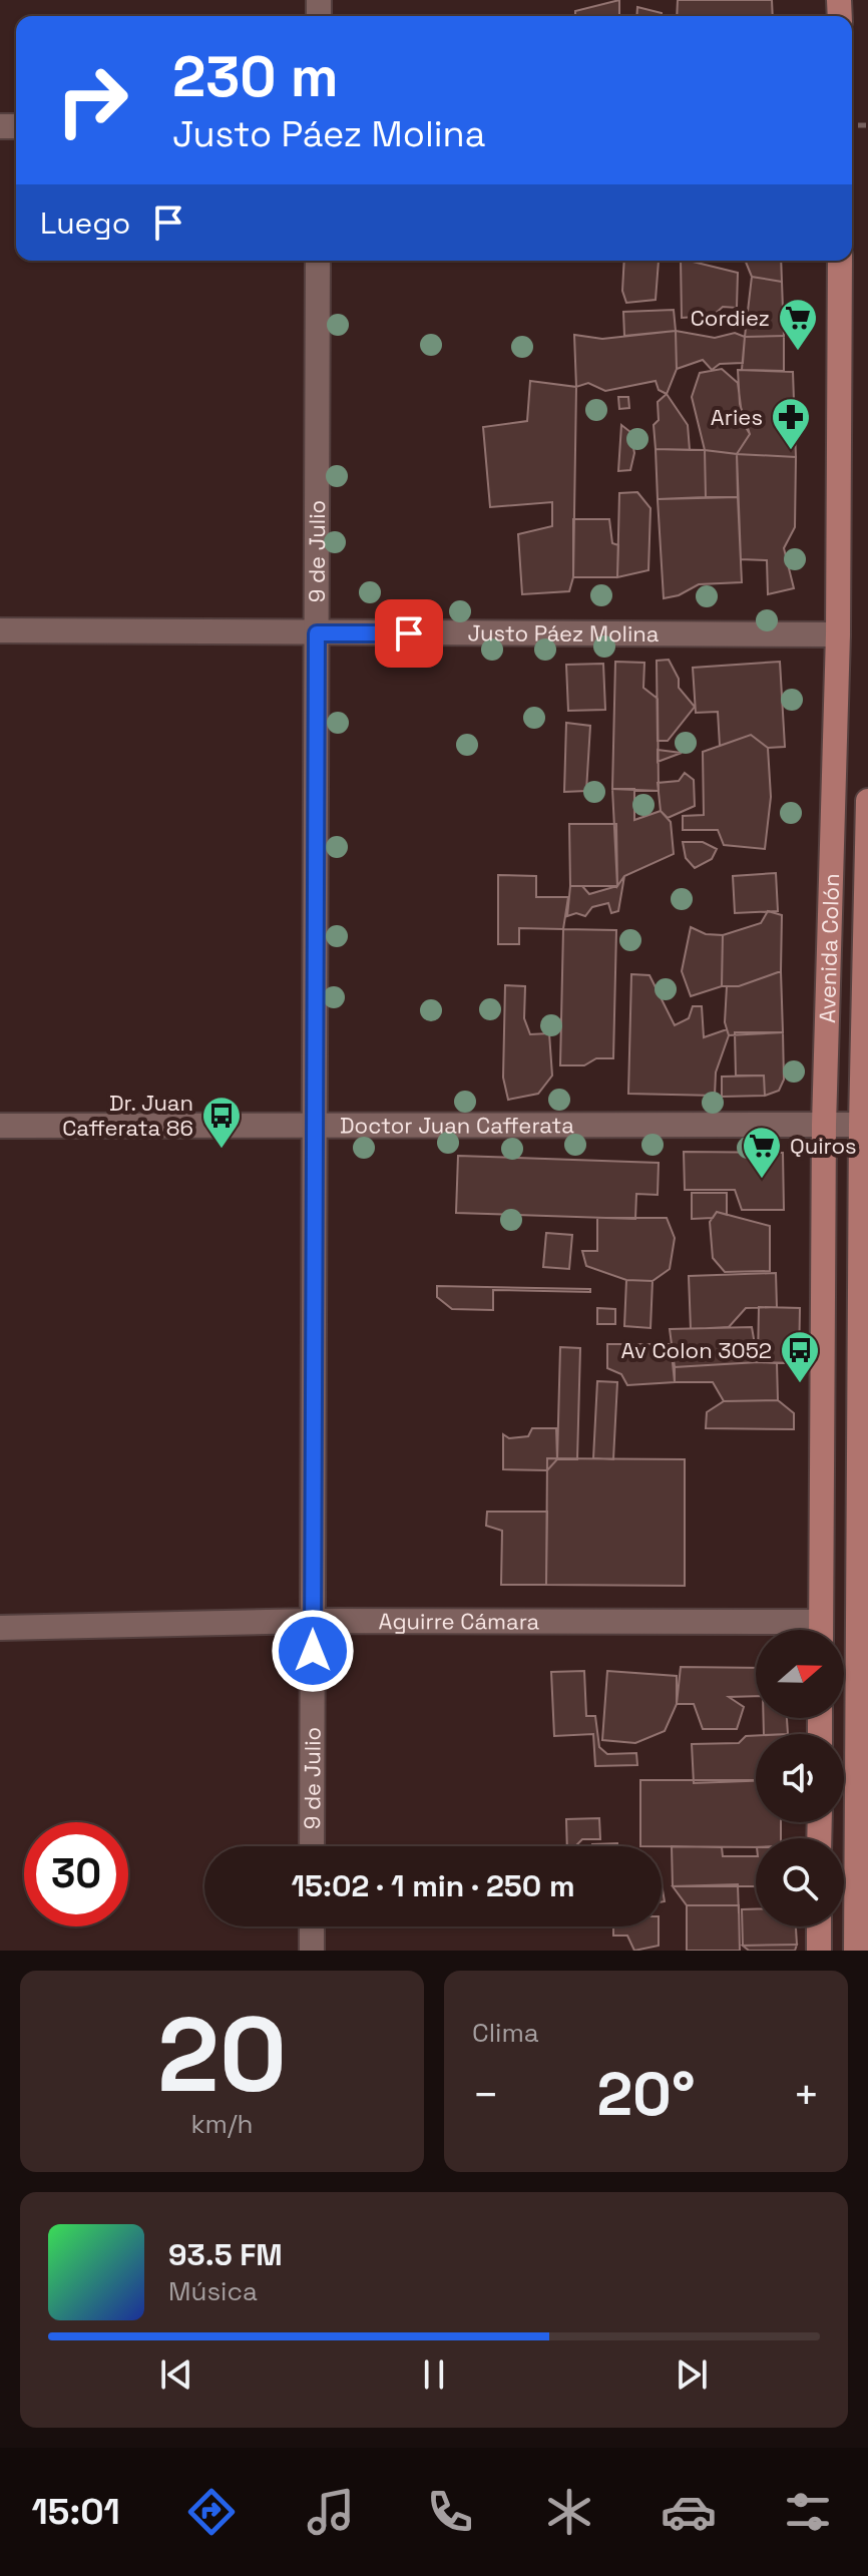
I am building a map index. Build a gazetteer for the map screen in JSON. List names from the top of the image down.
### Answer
{
  "streets": {
    "main road": ["Avenida Colón"],
    "street": [
      "9 de Julio",
      "Justo Páez Molina",
      "Doctor Juan Cafferata",
      "Aguirre Cámara"
    ]
  },
  "crossings": [
    ["9 de Julio", "Justo Páez Molina"],
    ["9 de Julio", "Doctor Juan Cafferata"],
    ["9 de Julio", "Aguirre Cámara"],
    ["Justo Páez Molina", "Avenida Colón"],
    ["Avenida Colón", "Doctor Juan Cafferata"]
  ],
  "places": {
    "supermarket": ["Cordiez", "Quiros"],
    "pharmacy": ["Aries"],
    "bus stop": ["Dr. Juan Cafferata 86", "Av Colon 3052"]
  },
  "north": "right",
  "page": {
    "turn": ["230 m", "Justo Páez Molina"],
    "then": "Luego",
    "limit": "30",
    "trip": "15:02 · 1 min · 250 m",
    "tile": [
      ["20", "km/h"],
      "Clima"
    ],
    "heat": ["−", "20°", "+"],
    "song": ["93.5 FM", "Música"],
    "tabs": "15:01"
  }
}
